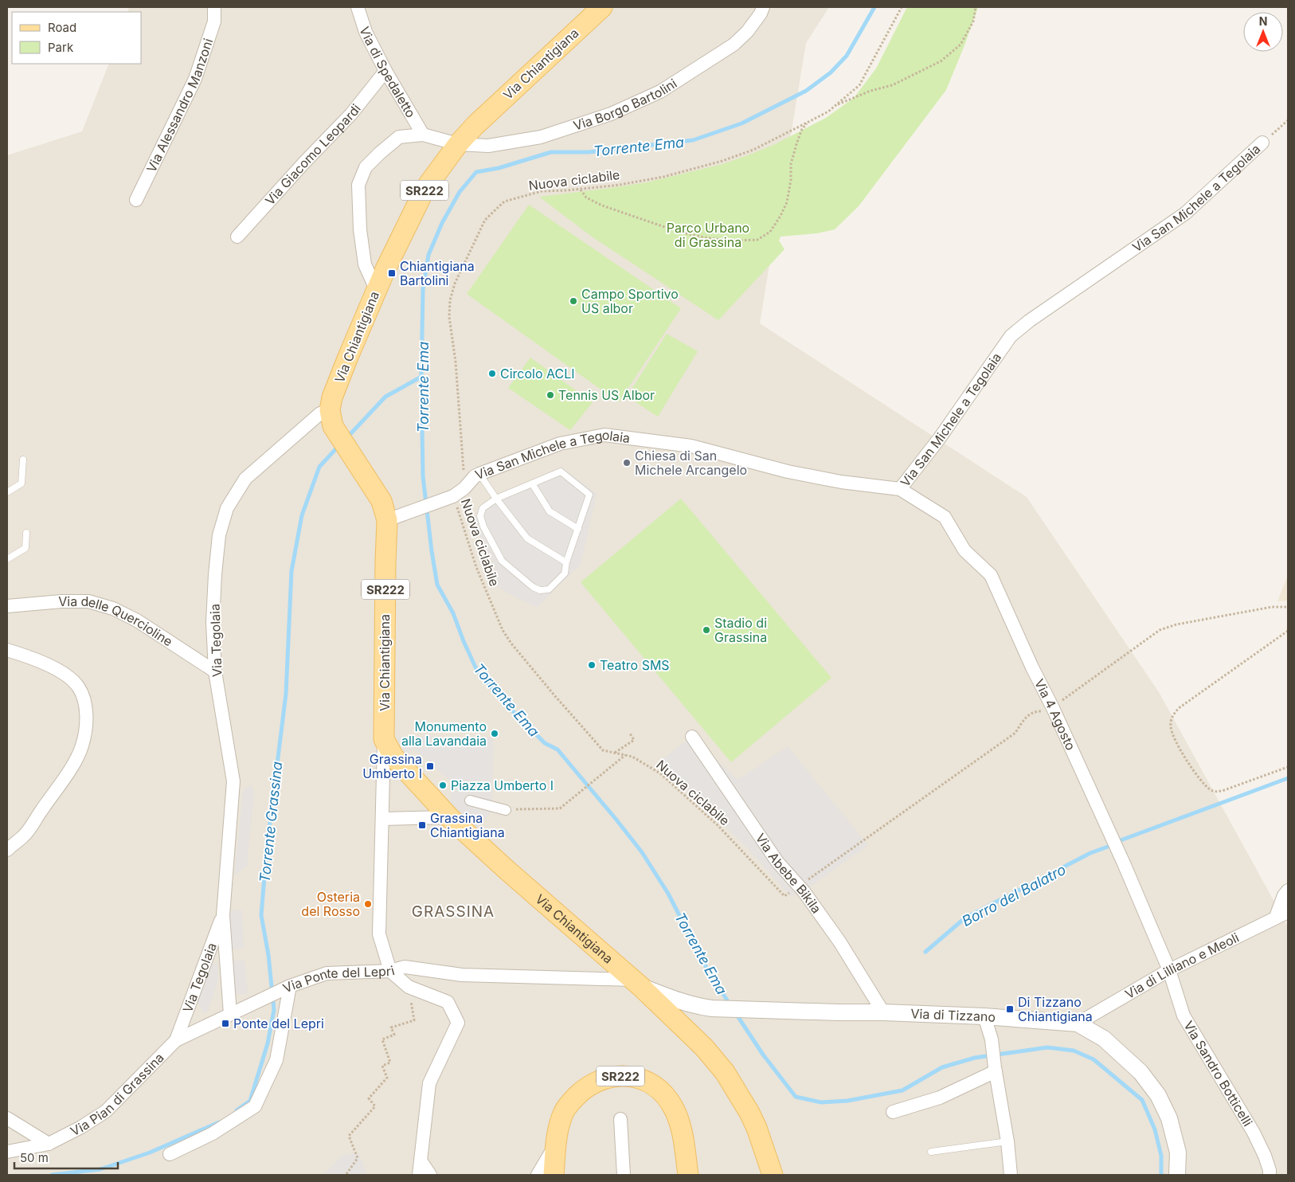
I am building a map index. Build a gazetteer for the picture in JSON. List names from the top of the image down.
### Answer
{
  "streets": {
    "main road": ["Via Chiantigiana", "SR222"],
    "street": [
      "Via di Spedaletto",
      "Via Borgo Bartolini",
      "Via Alessandro Manzoni",
      "Via Giacomo Leopardi",
      "Via San Michele a Tegolaia",
      "Via delle Quercioline",
      "Via Tegolaia",
      "Via 4 Agosto",
      "Via Abebe Bikila",
      "Via di Lilliano e Meoli",
      "Via Ponte del Lepri",
      "Via di Tizzano",
      "Via Sandro Botticelli",
      "Via Pian di Grassina"
    ],
    "path": ["Nuova ciclabile"]
  },
  "crossings": [
    ["Via Chiantigiana", "Via Borgo Bartolini"],
    ["Via Chiantigiana", "Via San Michele a Tegolaia"],
    ["Via Chiantigiana", "Via Tegolaia"],
    ["Via Chiantigiana", "Via Ponte del Lepri"],
    ["Via Chiantigiana", "Via di Tizzano"],
    ["Via di Spedaletto", "Via Borgo Bartolini"],
    ["Via di Spedaletto", "Via Giacomo Leopardi"],
    ["Nuova ciclabile", "Via San Michele a Tegolaia"],
    ["Nuova ciclabile", "Via 4 Agosto"],
    ["Nuova ciclabile", "Via Abebe Bikila"],
    ["Via San Michele a Tegolaia", "Via 4 Agosto"],
    ["Via delle Quercioline", "Via Tegolaia"],
    ["Via Tegolaia", "Via Ponte del Lepri"],
    ["Via Tegolaia", "Via Pian di Grassina"],
    ["Via 4 Agosto", "Via di Lilliano e Meoli"],
    ["Via 4 Agosto", "Via Sandro Botticelli"],
    ["Via Abebe Bikila", "Via di Tizzano"],
    ["Via di Lilliano e Meoli", "Via di Tizzano"],
    ["Via di Lilliano e Meoli", "Via Sandro Botticelli"],
    ["Via Ponte del Lepri", "Via di Tizzano"],
    ["Via Ponte del Lepri", "Via Pian di Grassina"]
  ],
  "districts": ["GRASSINA"],
  "water": ["Torrente Ema", "Torrente Grassina", "Borro del Balatro"],
  "parks": ["Parco Urbano di Grassina"],
  "places": {
    "transit": [
      "Chiantigiana Bartolini",
      "Grassina Umberto I",
      "Grassina Chiantigiana",
      "Di Tizzano Chiantigiana",
      "Ponte del Lepri"
    ],
    "other": [
      "Campo Sportivo US albor",
      "Circolo ACLI",
      "Tennis US Albor",
      "Chiesa di San Michele Arcangelo",
      "Stadio di Grassina",
      "Teatro SMS",
      "Monumento alla Lavandaia",
      "Piazza Umberto I",
      "Osteria del Rosso"
    ]
  },
  "legend": ["Road", "Park"],
  "scale_bar": "50 m",
  "north": "top"
}
